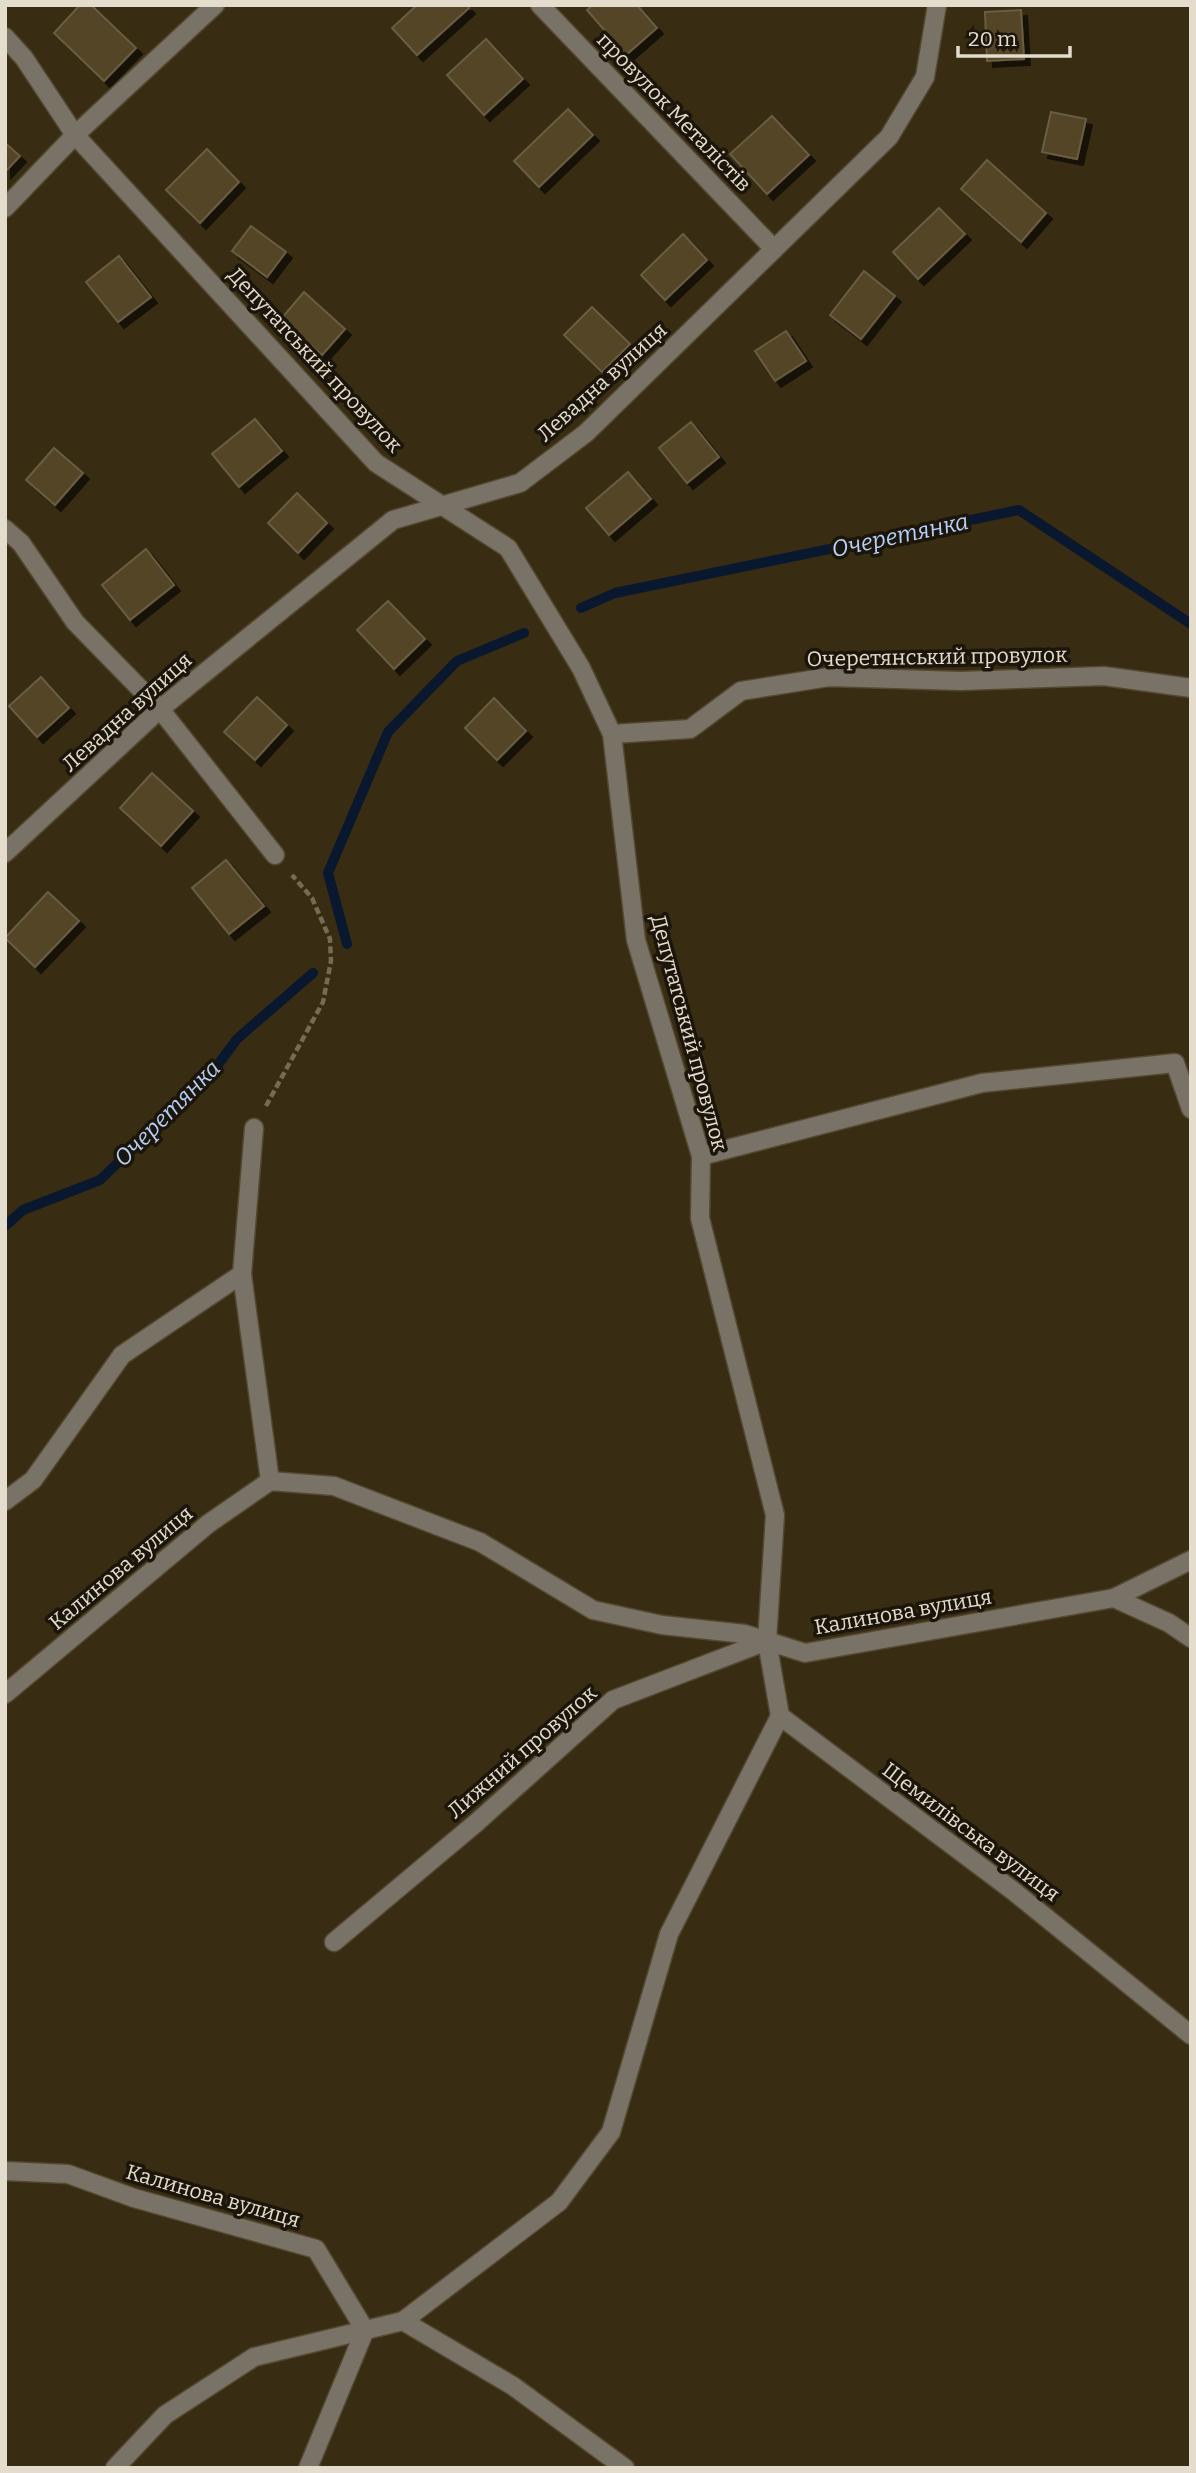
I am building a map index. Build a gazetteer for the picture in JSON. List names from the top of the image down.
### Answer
{
  "streets": {
    "street": [
      "провулок Металістів",
      "Депутатський провулок",
      "Левадна вулиця",
      "Очеретянський провулок",
      "Калинова вулиця",
      "Лижний провулок",
      "Щемилівська вулиця"
    ]
  },
  "crossings": [
    ["провулок Металістів", "Левадна вулиця"],
    ["Депутатський провулок", "Левадна вулиця"],
    ["Депутатський провулок", "Очеретянський провулок"],
    ["Депутатський провулок", "Калинова вулиця"],
    ["Депутатський провулок", "Лижний провулок"],
    ["Калинова вулиця", "Лижний провулок"]
  ],
  "water": ["Очеретянка"],
  "scale_bar": "20 m"
}
